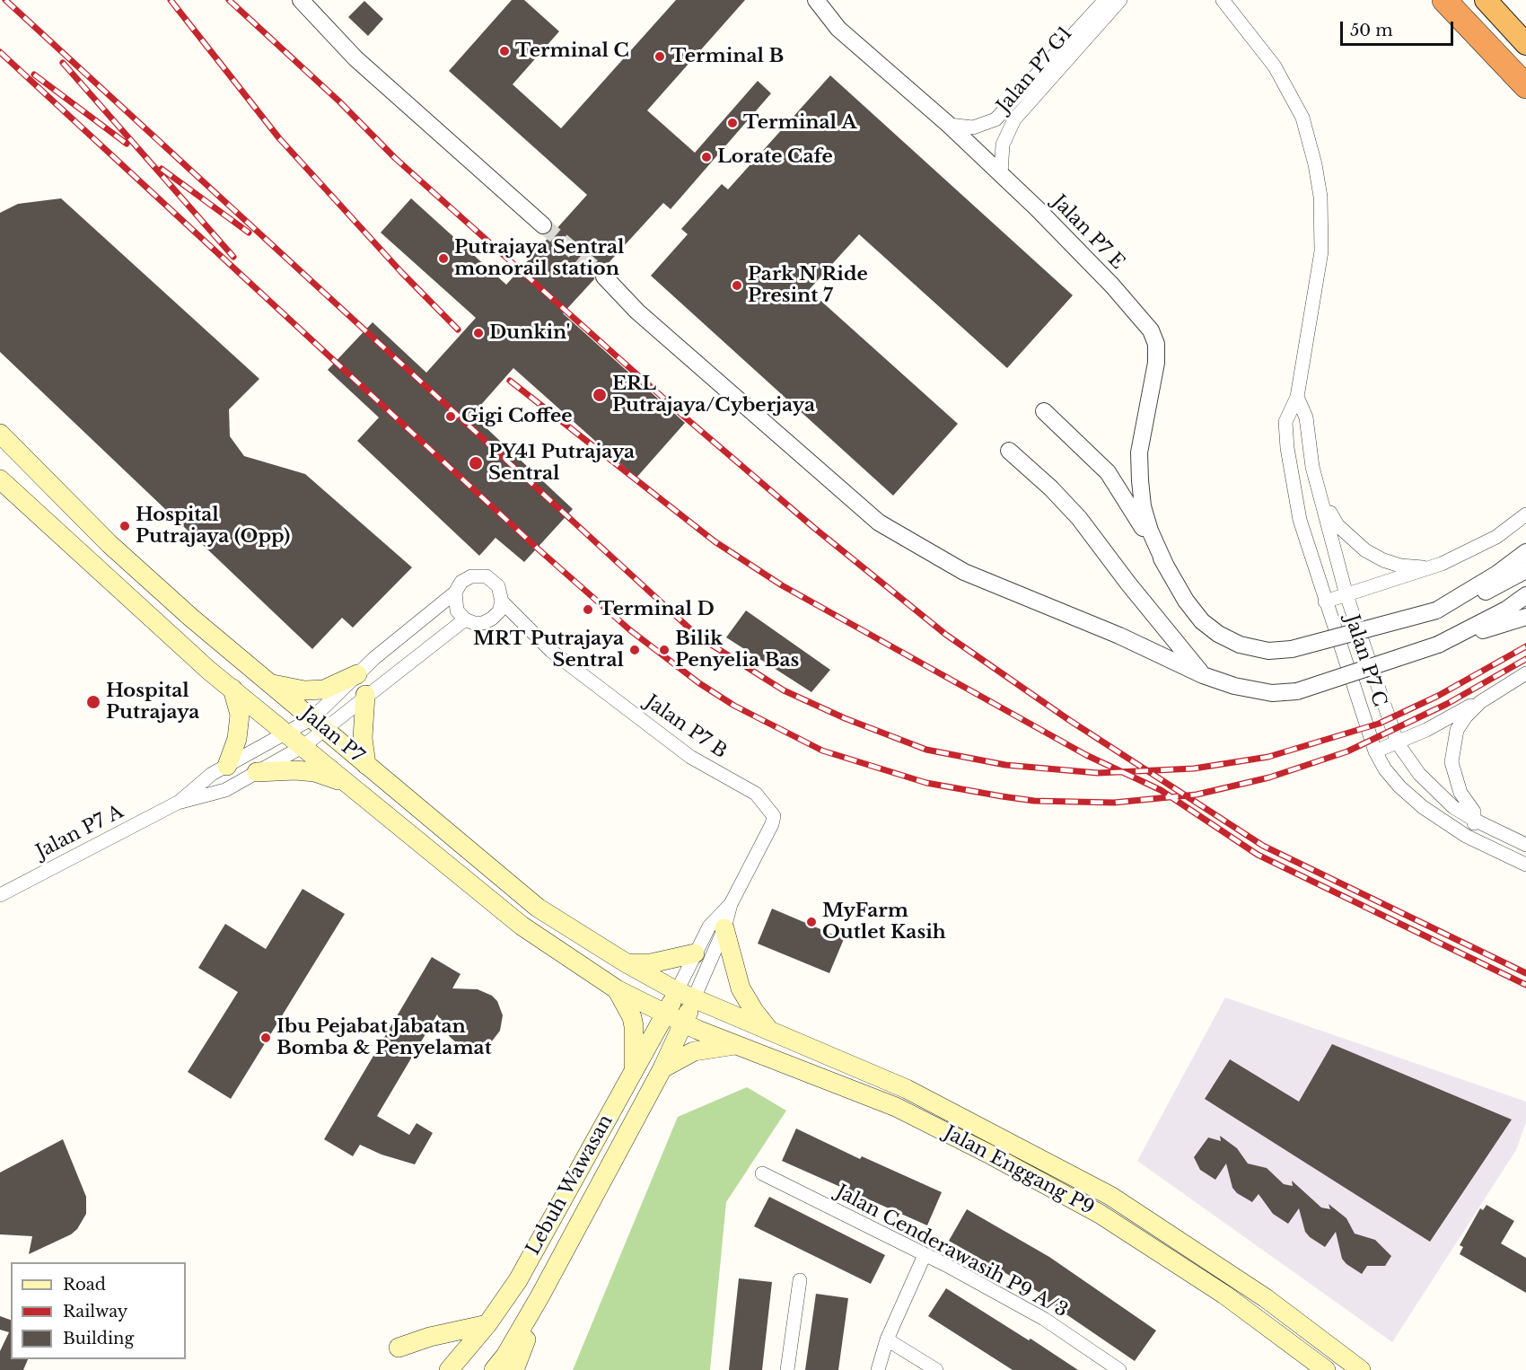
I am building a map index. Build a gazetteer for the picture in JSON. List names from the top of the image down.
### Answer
{
  "streets": {
    "main road": ["Jalan P7", "Jalan Enggang P9", "Lebuh Wawasan"],
    "street": [
      "Jalan P7 G1",
      "Jalan P7 E",
      "Jalan P7 C",
      "Jalan P7 B",
      "Jalan P7 A",
      "Jalan Cenderawasih P9 A/3"
    ]
  },
  "crossings": [
    ["Jalan P7 G1", "Jalan P7 E"],
    ["Jalan P7 B", "Jalan P7"],
    ["Jalan P7 B", "Jalan P7 A"],
    ["Jalan P7 B", "Lebuh Wawasan"],
    ["Jalan P7", "Jalan P7 A"],
    ["Jalan P7", "Jalan Enggang P9"],
    ["Jalan P7", "Lebuh Wawasan"],
    ["Jalan Enggang P9", "Lebuh Wawasan"]
  ],
  "places": [
    "Terminal C",
    "Terminal B",
    "Terminal A",
    "Lorate Cafe",
    "Putrajaya Sentral monorail station",
    "Park N Ride Presint 7",
    "Dunkin'",
    "ERL Putrajaya/Cyberjaya",
    "Gigi Coffee",
    "PY41 Putrajaya Sentral",
    "Hospital Putrajaya (Opp)",
    "Terminal D",
    "MRT Putrajaya Sentral",
    "Bilik Penyelia Bas",
    "Hospital Putrajaya",
    "MyFarm Outlet Kasih",
    "Ibu Pejabat Jabatan Bomba & Penyelamat"
  ],
  "legend": ["Road", "Railway", "Building"],
  "scale_bar": "50 m"
}
